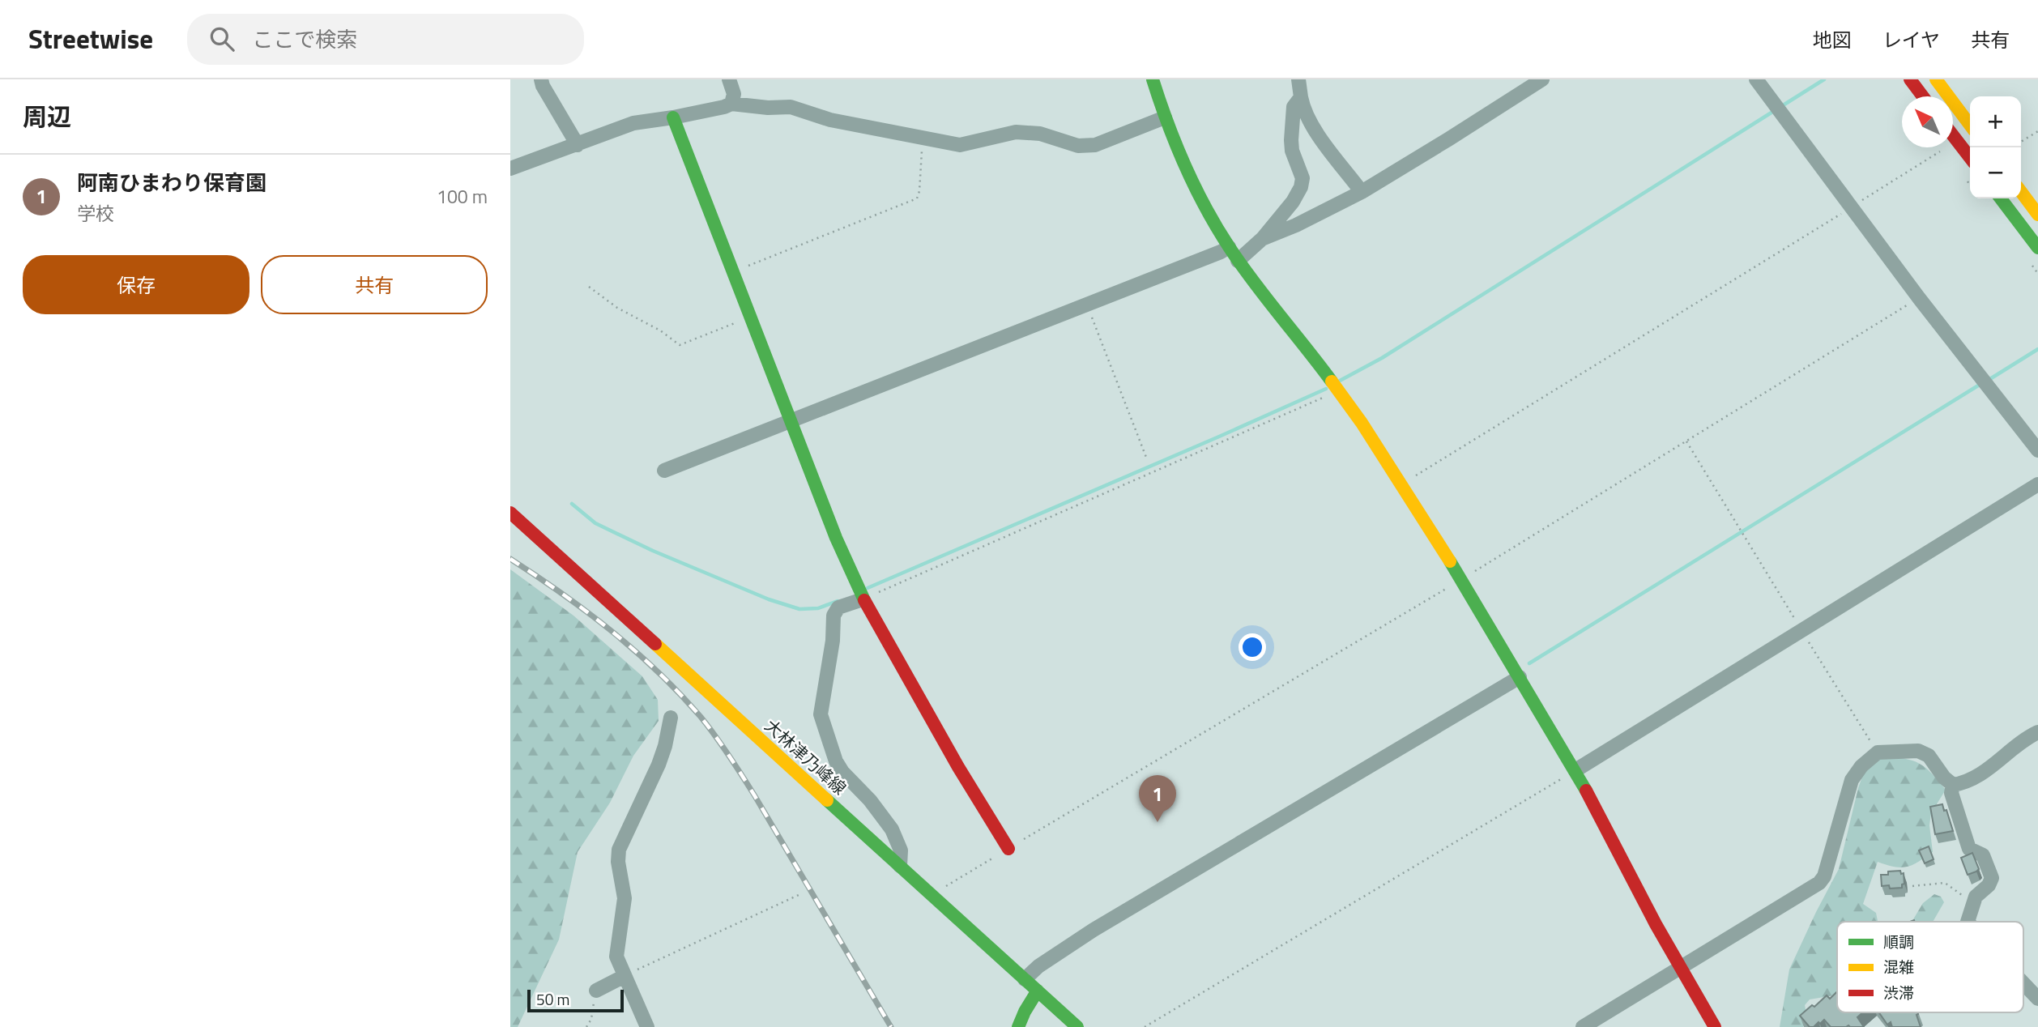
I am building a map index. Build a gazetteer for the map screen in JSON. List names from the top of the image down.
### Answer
{
  "streets": {
    "main road": ["大林津乃峰線"]
  },
  "legend": ["順調", "混雑", "渋滞"],
  "scale_bar": "50 m",
  "north": "top left",
  "page": {
    "header": "Streetwise",
    "search": "ここで検索",
    "nav": ["地図", "レイヤ", "共有"],
    "heading": "周辺",
    "map_buttons": ["+", "−"],
    "list": [
      {
        "mark": "1",
        "name": "阿南ひまわり保育園",
        "note": "学校",
        "value": "100 m"
      }
    ],
    "buttons": ["保存", "共有"],
    "pins": "1",
    "scale": "50 m"
  }
}
